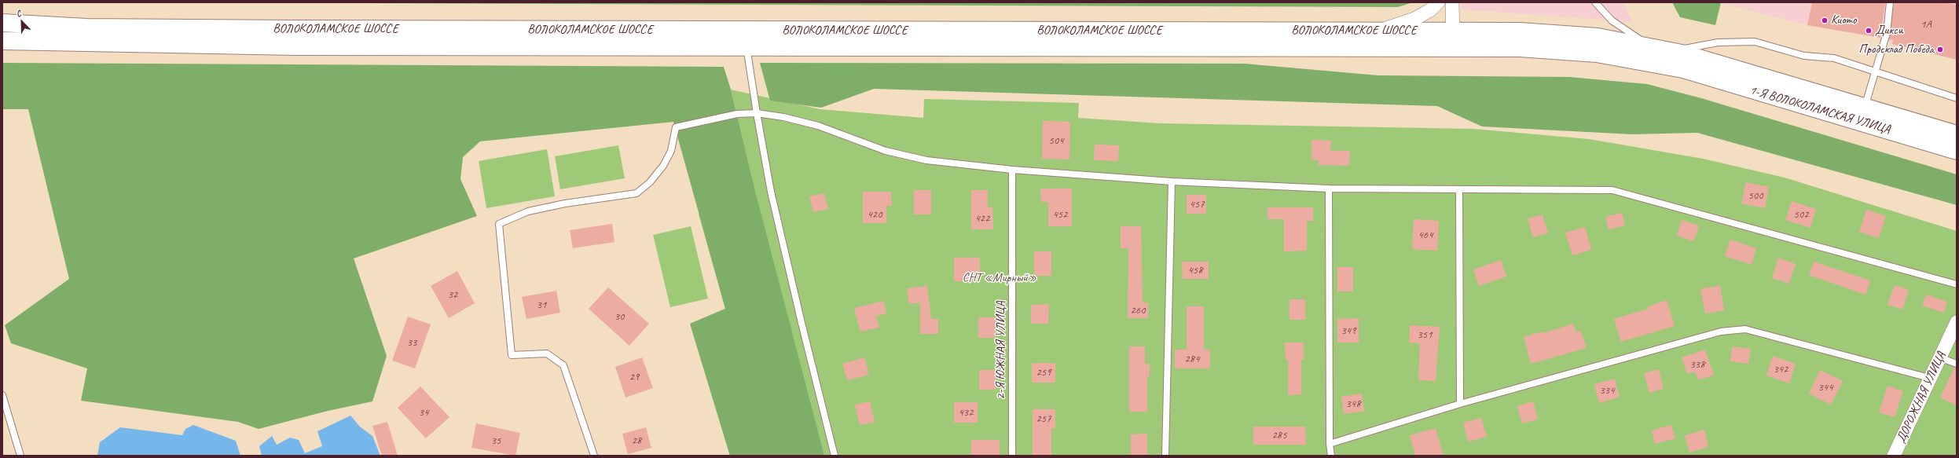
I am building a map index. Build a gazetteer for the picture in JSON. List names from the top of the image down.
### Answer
{
  "streets": {
    "main road": ["ВОЛОКОЛАМСКОЕ ШОССЕ", "1-Я ВОЛОКОЛАМСКАЯ УЛИЦА"],
    "street": ["ДОРОЖНАЯ УЛИЦА"],
    "lane": ["2-Я ЮЖНАЯ УЛИЦА"]
  },
  "crossings": [
    ["ВОЛОКОЛАМСКОЕ ШОССЕ", "1-Я ВОЛОКОЛАМСКАЯ УЛИЦА"]
  ],
  "parks": ["СНТ «Мирный»"],
  "places": ["Киото", "Дикси", "Продсклад Победа"],
  "house_numbers": [
    "1А",
    "504",
    "500",
    "457",
    "420",
    "452",
    "502",
    "422",
    "464",
    "458",
    "32",
    "31",
    "260",
    "30",
    "349",
    "351",
    "33",
    "284",
    "338",
    "342",
    "259",
    "29",
    "344",
    "334",
    "348",
    "34",
    "432",
    "257",
    "285",
    "35",
    "28"
  ],
  "north": "top left"
}
